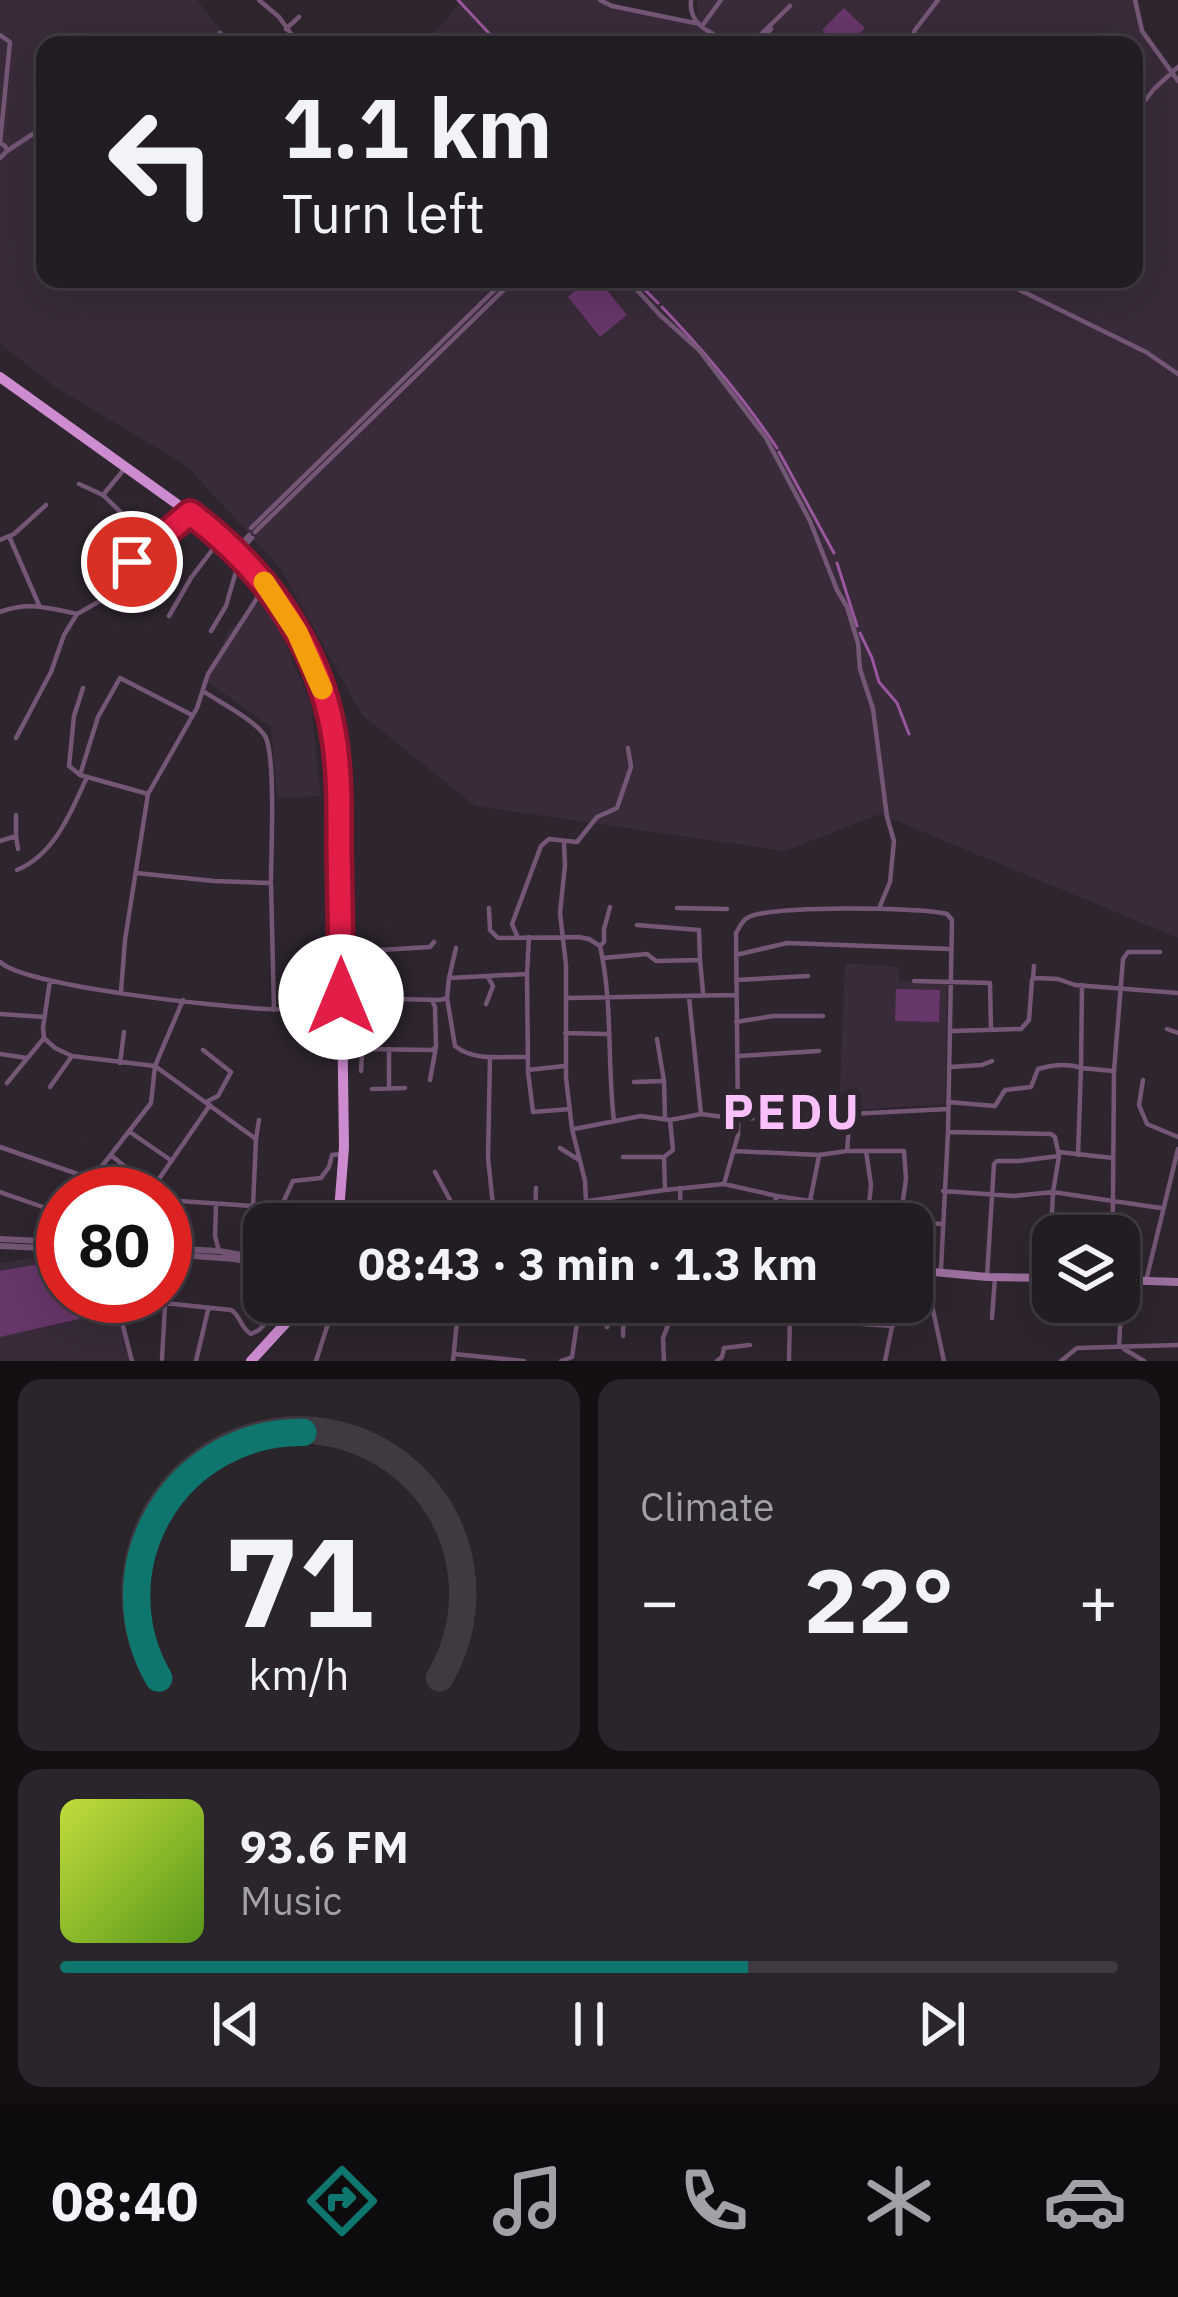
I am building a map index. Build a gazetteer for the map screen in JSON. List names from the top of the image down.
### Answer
{
  "districts": ["PEDU"],
  "page": {
    "turn": ["1.1 km", "Turn left"],
    "limit": "80",
    "trip": "08:43 · 3 min · 1.3 km",
    "tile": "Climate",
    "heat": ["−", "22°", "+"],
    "song": ["93.6 FM", "Music"],
    "tabs": "08:40",
    "gauge": ["71", "km/h"]
  }
}
